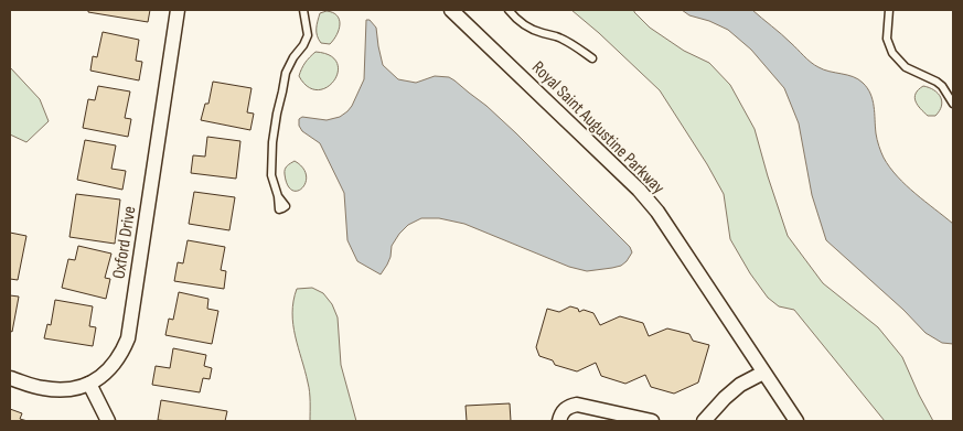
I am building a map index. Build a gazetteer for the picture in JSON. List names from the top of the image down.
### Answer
{
  "streets": {
    "street": ["Royal Saint Augustine Parkway", "Oxford Drive"]
  }
}
